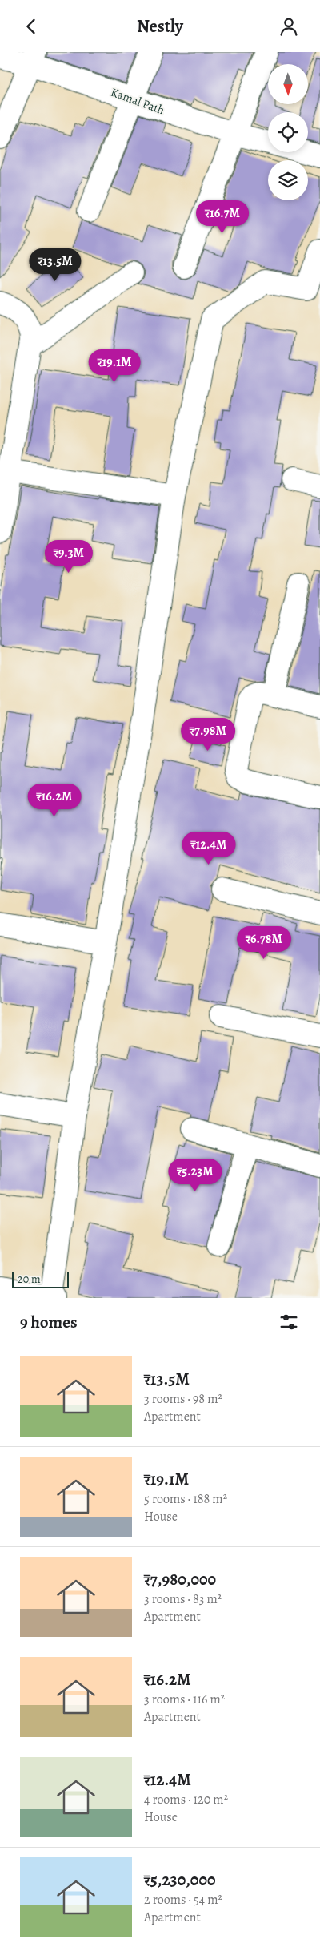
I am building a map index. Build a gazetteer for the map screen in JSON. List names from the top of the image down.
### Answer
{
  "streets": {
    "street": ["Kamal Path"]
  },
  "scale_bar": "20 m",
  "north": "bottom",
  "page": {
    "header": "Nestly",
    "price": [
      "₹16.7M",
      "₹13.5M",
      "₹19.1M",
      "₹9.3M",
      "₹7.98M",
      "₹16.2M",
      "₹12.4M",
      "₹6.78M",
      "₹5.23M"
    ],
    "scale": "20 m",
    "heading": "9 homes",
    "list": [
      {
        "name": "₹13.5M",
        "note": "3 rooms · 98 m² · Apartment"
      },
      {
        "name": "₹19.1M",
        "note": "5 rooms · 188 m² · House"
      },
      {
        "name": "₹7,980,000",
        "note": "3 rooms · 83 m² · Apartment"
      },
      {
        "name": "₹16.2M",
        "note": "3 rooms · 116 m² · Apartment"
      },
      {
        "name": "₹12.4M",
        "note": "4 rooms · 120 m² · House"
      },
      {
        "name": "₹5,230,000",
        "note": "2 rooms · 54 m² · Apartment"
      }
    ]
  }
}
